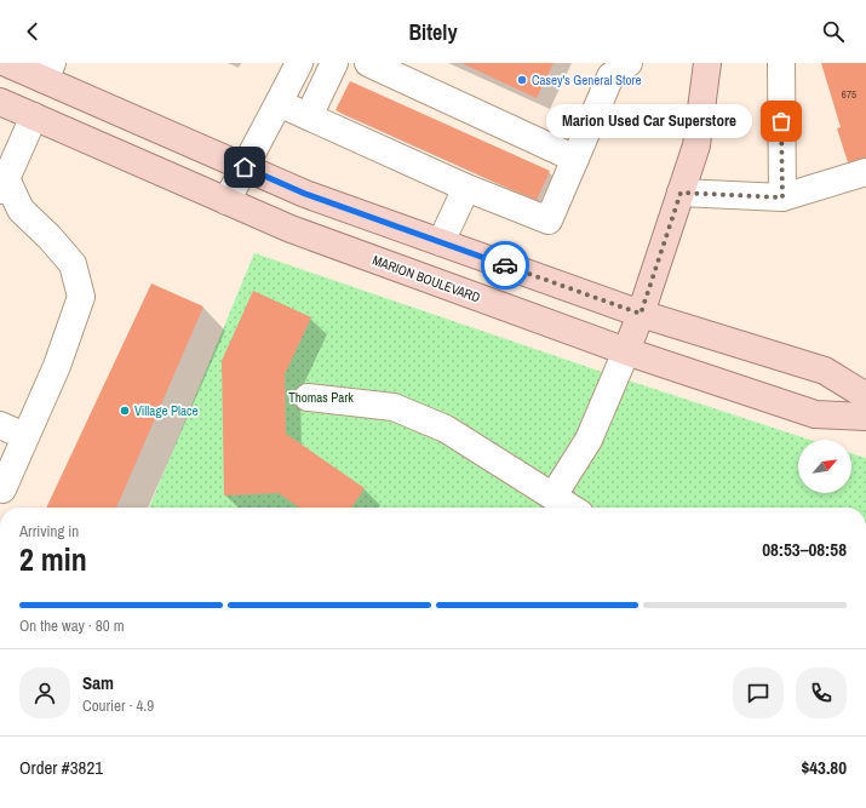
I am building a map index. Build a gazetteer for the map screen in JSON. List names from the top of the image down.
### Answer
{
  "streets": {
    "main road": ["MARION BOULEVARD"]
  },
  "parks": ["Thomas Park"],
  "places": ["Casey's General Store", "Marion Used Car Superstore", "Village Place"],
  "house_numbers": ["675"],
  "north": "top right",
  "page": {
    "header": "Bitely",
    "bubble": "Marion Used Car Superstore",
    "heading": ["2 min", "Arriving in", "08:53–08:58"],
    "panel": [
      "Sam",
      "Courier · 4.9",
      "Order #3821",
      "$43.80"
    ],
    "bar": "On the way · 80 m"
  }
}
